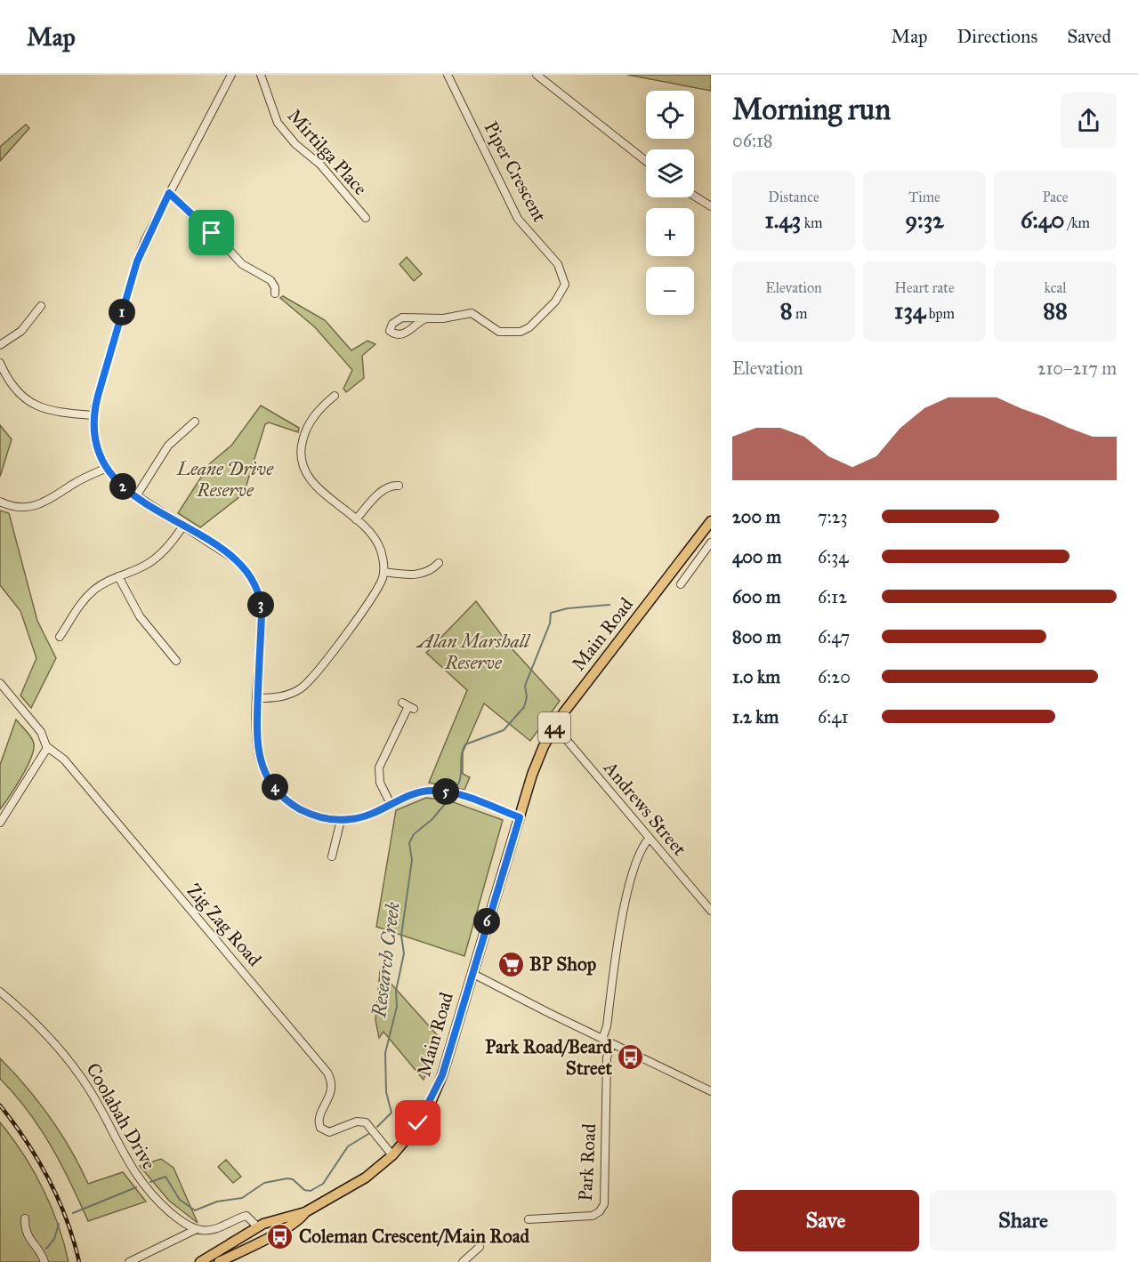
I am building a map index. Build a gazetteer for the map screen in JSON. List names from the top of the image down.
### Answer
{
  "streets": {
    "main road": ["Main Road", "44"],
    "street": [
      "Mirtilga Place",
      "Piper Crescent",
      "Andrews Street",
      "Zig Zag Road",
      "Coolabah Drive",
      "Park Road"
    ]
  },
  "crossings": [
    ["Main Road", "Andrews Street"],
    ["Main Road", "Zig Zag Road"]
  ],
  "water": ["Research Creek"],
  "parks": ["Leane Drive Reserve", "Alan Marshall Reserve"],
  "places": {
    "supermarket": ["BP Shop"],
    "bus stop": ["Park Road/Beard Street", "Coleman Crescent/Main Road"]
  },
  "page": {
    "header": "Map",
    "nav": ["Map", "Directions", "Saved"],
    "heading": ["Morning run", "06:18"],
    "map_buttons": ["+", "−"],
    "stats": [
      ["Distance", "1.43 km"],
      ["Time", "9:32"],
      ["Pace", "6:40 /km"],
      ["Elevation", "8 m"],
      ["Heart rate", "134 bpm"],
      ["kcal", "88"]
    ],
    "pins": [
      "1",
      "2",
      "3",
      "4",
      "5",
      "6"
    ],
    "chart": ["Elevation", "210–217 m"],
    "list": [
      {
        "name": "200 m",
        "note": "7:23"
      },
      {
        "name": "400 m",
        "note": "6:34"
      },
      {
        "name": "600 m",
        "note": "6:12"
      },
      {
        "name": "800 m",
        "note": "6:47"
      },
      {
        "name": "1.0 km",
        "note": "6:20"
      },
      {
        "name": "1.2 km",
        "note": "6:41"
      }
    ],
    "buttons": ["Save", "Share"]
  }
}
